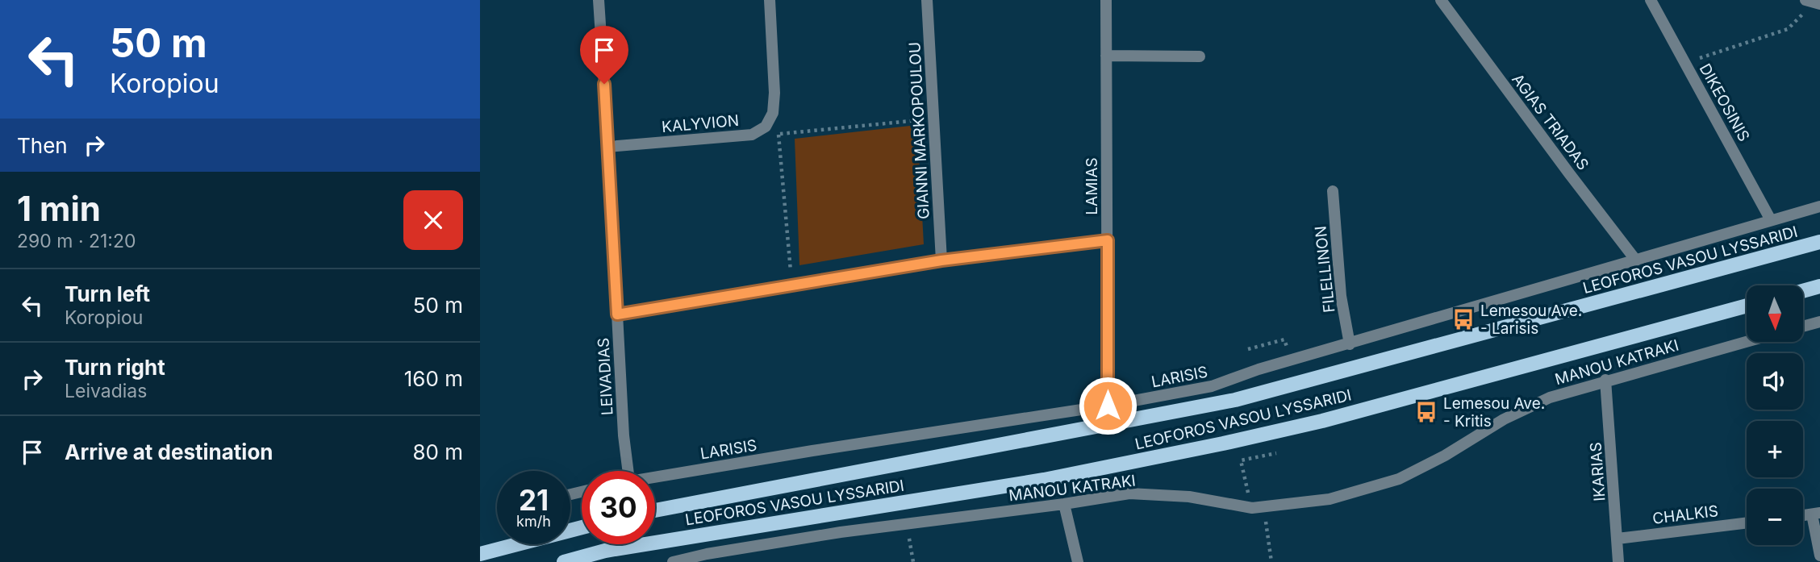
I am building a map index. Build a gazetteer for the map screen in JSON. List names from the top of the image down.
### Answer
{
  "streets": {
    "main road": ["LEOFOROS VASOU LYSSARIDI"],
    "street": [
      "DIKEOSINIS",
      "AGIAS TRIADAS",
      "KALYVION",
      "GIANNI MARKOPOULOU",
      "LAMIAS",
      "FILELLINON",
      "MANOU KATRAKI",
      "LEIVADIAS",
      "LARISIS",
      "IKARIAS",
      "CHALKIS"
    ]
  },
  "crossings": [
    ["DIKEOSINIS", "LARISIS"],
    ["AGIAS TRIADAS", "LARISIS"],
    ["KALYVION", "LEIVADIAS"],
    ["LAMIAS", "LARISIS"],
    ["FILELLINON", "LARISIS"],
    ["MANOU KATRAKI", "IKARIAS"],
    ["IKARIAS", "CHALKIS"]
  ],
  "places": {
    "bus stop": ["Lemesou Ave. - Larisis", "Lemesou Ave. - Kritis"]
  },
  "north": "bottom",
  "page": {
    "turn": ["50 m", "Koropiou"],
    "then": "Then",
    "heading": ["1 min", "290 m · 21:20"],
    "list": [
      {
        "name": "Turn left",
        "note": "Koropiou",
        "value": "50 m"
      },
      {
        "name": "Turn right",
        "note": "Leivadias",
        "value": "160 m"
      },
      {
        "name": "Arrive at destination",
        "value": "80 m"
      }
    ],
    "map_buttons": ["+", "−"],
    "speed": "21 km/h",
    "limit": "30"
  }
}
